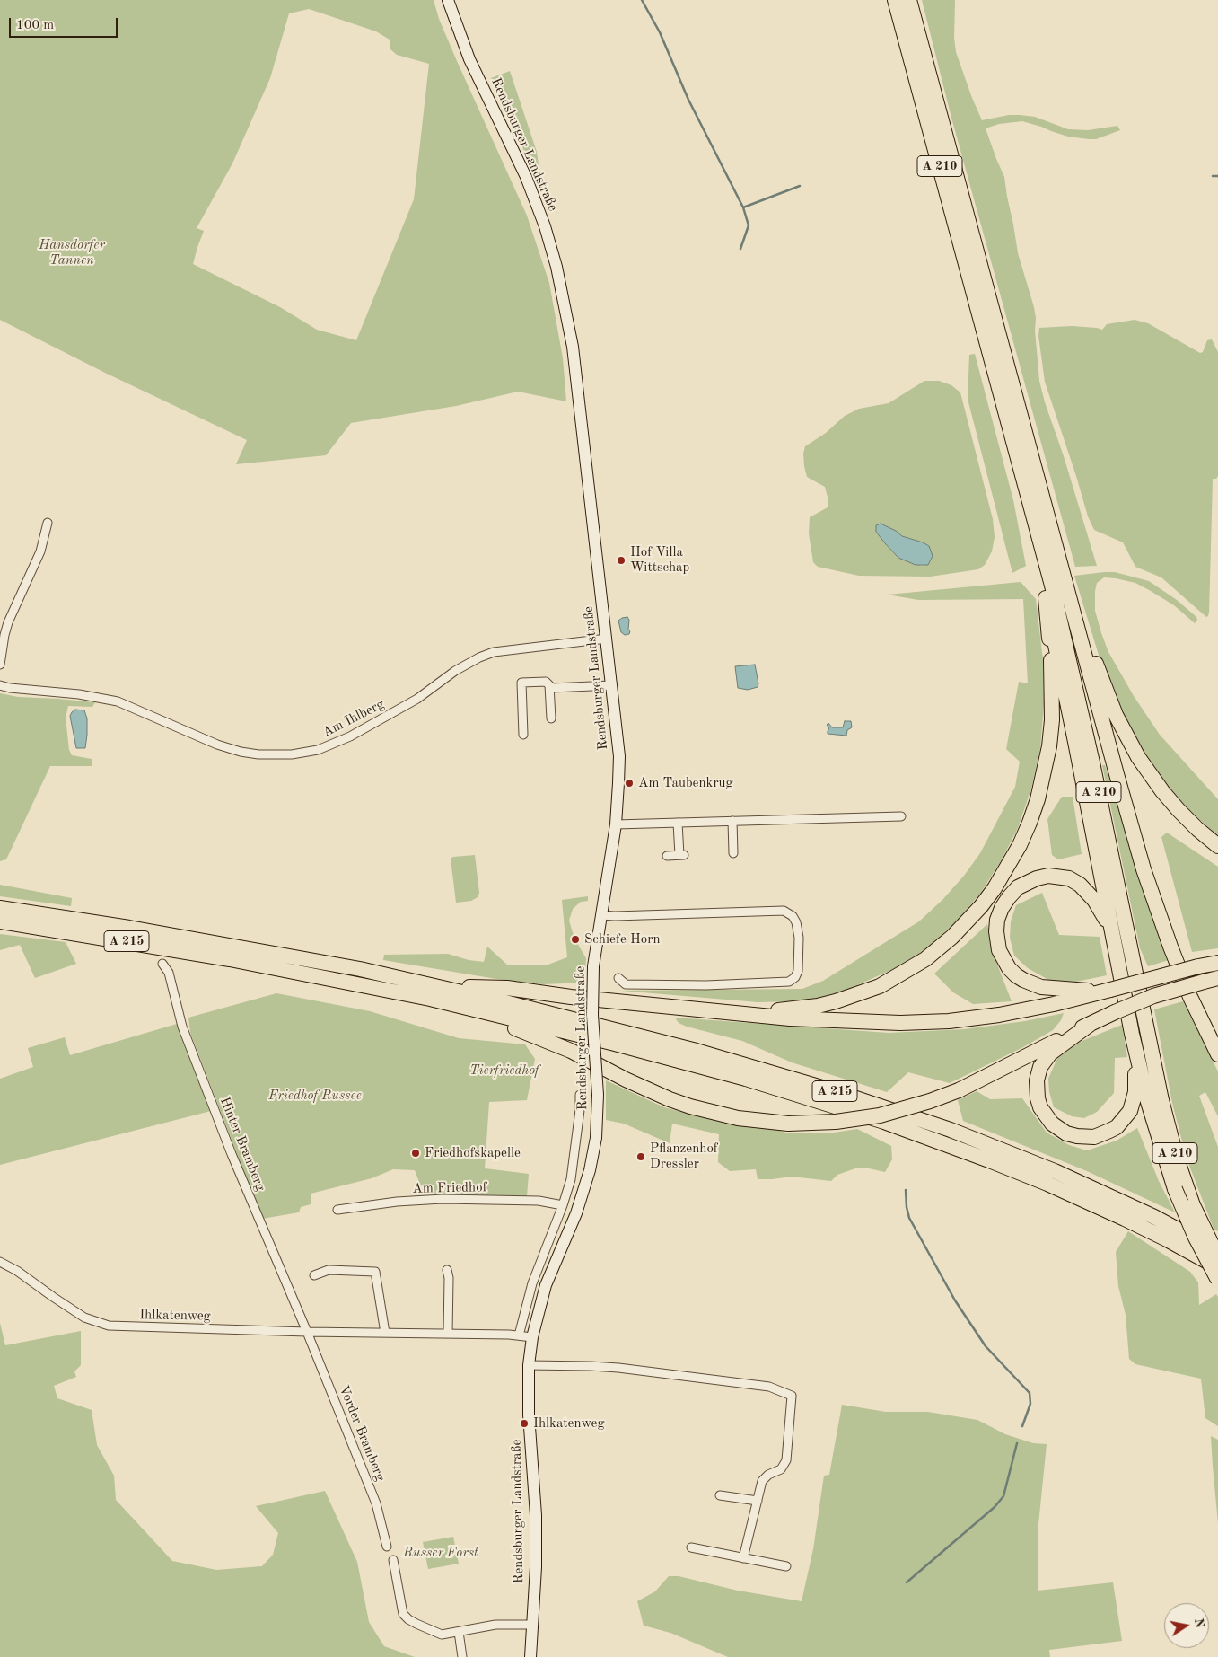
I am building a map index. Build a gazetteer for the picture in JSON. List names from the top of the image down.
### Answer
{
  "streets": {
    "highway": ["A 210", "A 215"],
    "street": [
      "Rendsburger Landstraße",
      "Am Ihlberg",
      "Hinter Bramberg",
      "Am Friedhof",
      "Ihlkatenweg",
      "Vorder Bramberg"
    ]
  },
  "crossings": [
    ["Rendsburger Landstraße", "Am Ihlberg"],
    ["Rendsburger Landstraße", "Am Friedhof"],
    ["Rendsburger Landstraße", "Ihlkatenweg"],
    ["Hinter Bramberg", "Ihlkatenweg"],
    ["Hinter Bramberg", "Vorder Bramberg"],
    ["Ihlkatenweg", "Vorder Bramberg"]
  ],
  "parks": [
    "Hansdorfer Tannen",
    "Tierfriedhof",
    "Friedhof Russee",
    "Russer Forst"
  ],
  "places": [
    "Hof Villa Wittschap",
    "Am Taubenkrug",
    "Schiefe Horn",
    "Friedhofskapelle",
    "Pflanzenhof Dressler",
    "Ihlkatenweg"
  ],
  "scale_bar": "100 m",
  "north": "right"
}
